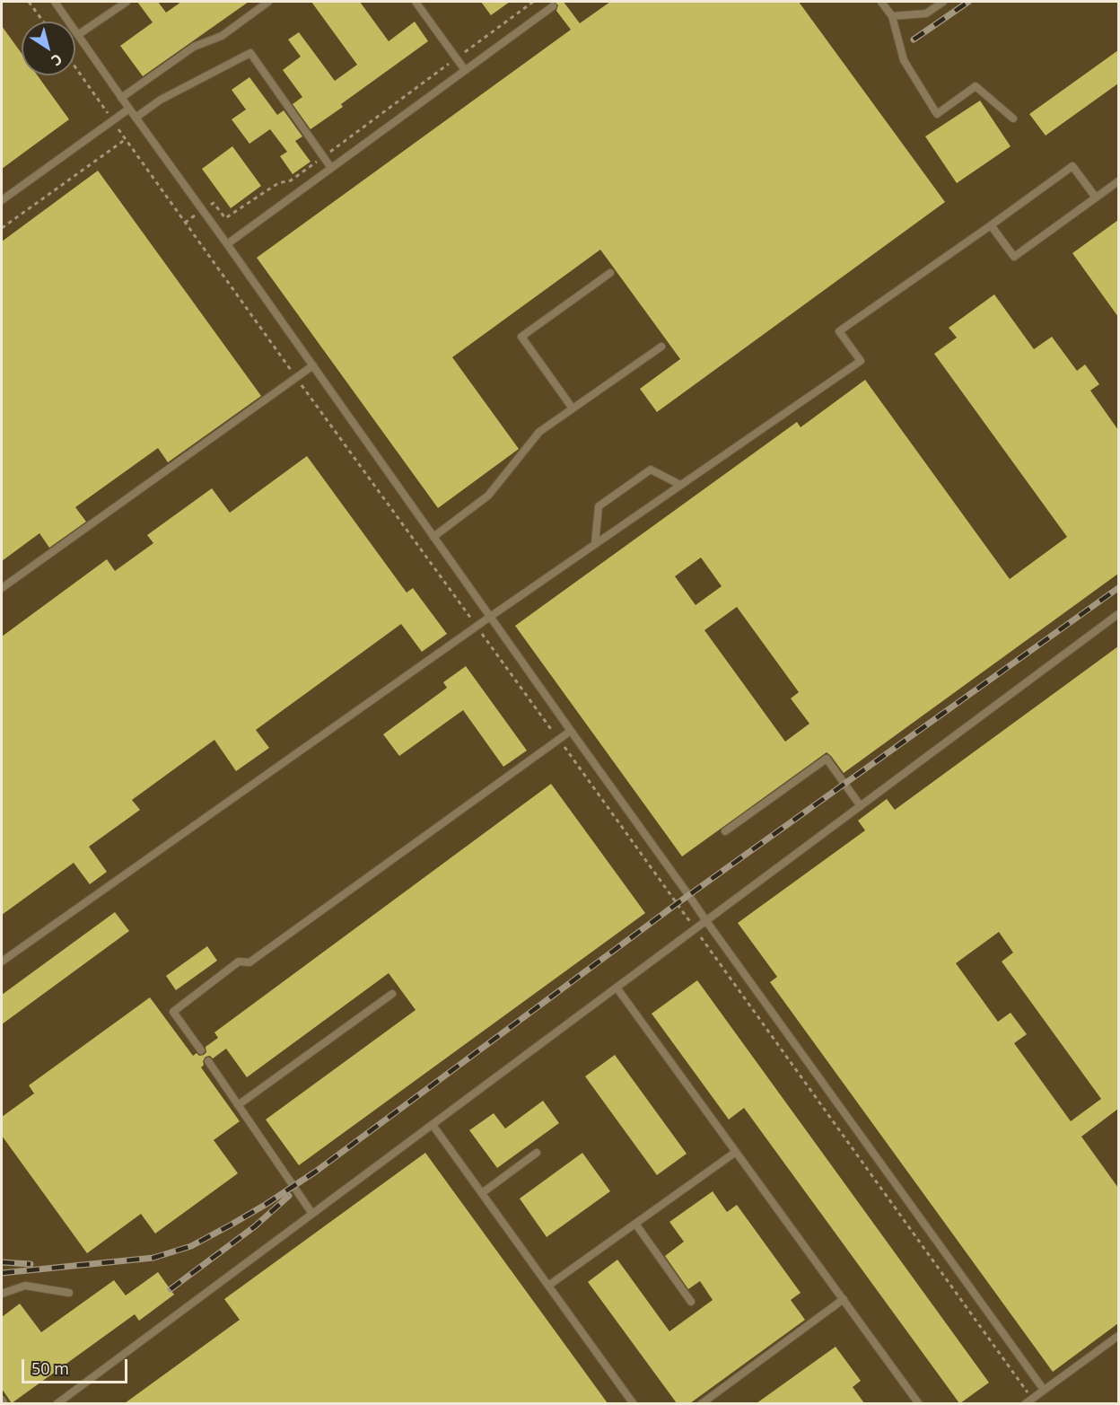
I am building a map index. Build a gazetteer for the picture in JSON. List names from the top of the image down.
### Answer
{
  "scale_bar": "50 m",
  "north": "bottom right"
}
